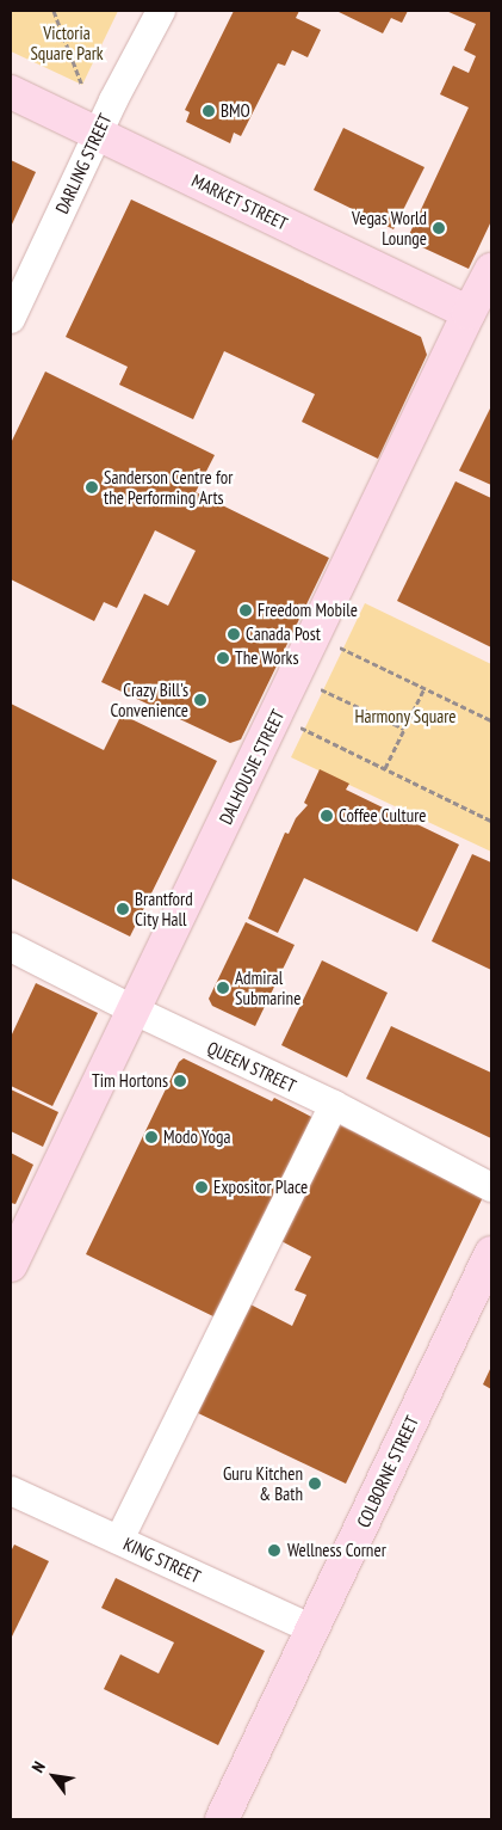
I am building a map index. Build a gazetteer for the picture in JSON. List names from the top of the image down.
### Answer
{
  "streets": {
    "main road": ["MARKET STREET", "DALHOUSIE STREET", "COLBORNE STREET"],
    "street": ["DARLING STREET", "QUEEN STREET", "KING STREET"]
  },
  "crossings": [
    ["DARLING STREET", "MARKET STREET"],
    ["MARKET STREET", "DALHOUSIE STREET"],
    ["DALHOUSIE STREET", "QUEEN STREET"],
    ["COLBORNE STREET", "KING STREET"]
  ],
  "parks": ["Victoria Square Park", "Harmony Square"],
  "places": [
    "BMO",
    "Vegas World Lounge",
    "Sanderson Centre for the Performing Arts",
    "Freedom Mobile",
    "Canada Post",
    "The Works",
    "Crazy Bill's Convenience",
    "Coffee Culture",
    "Brantford City Hall",
    "Admiral Submarine",
    "Tim Hortons",
    "Modo Yoga",
    "Expositor Place",
    "Guru Kitchen & Bath",
    "Wellness Corner"
  ],
  "north": "top left"
}
